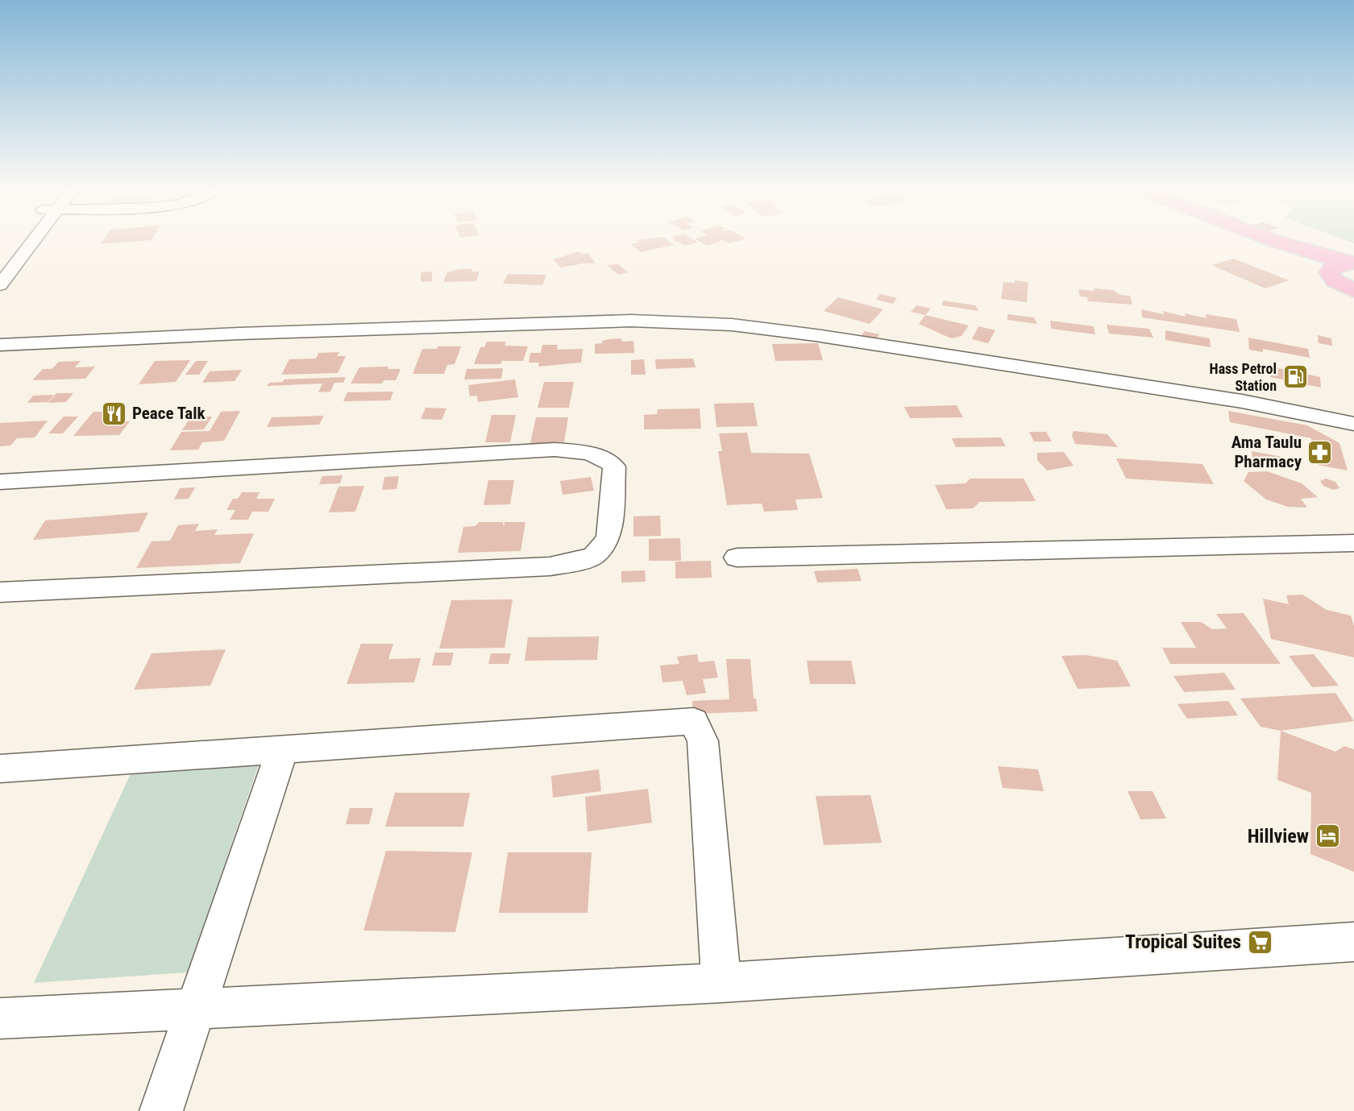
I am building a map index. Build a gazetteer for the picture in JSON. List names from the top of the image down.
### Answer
{
  "places": {
    "fuel station": ["Hass Petrol Station"],
    "restaurant": ["Peace Talk"],
    "pharmacy": ["Ama Taulu Pharmacy"],
    "hotel": ["Hillview"],
    "supermarket": ["Tropical Suites"]
  }
}
